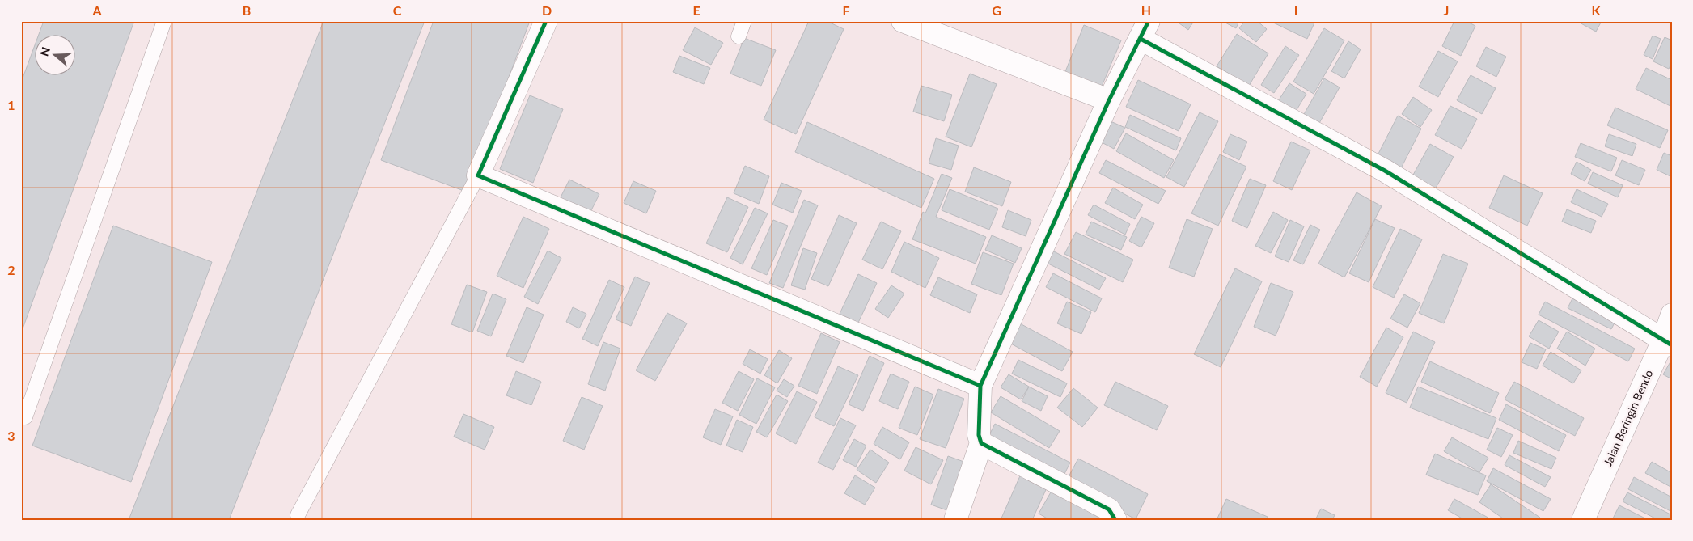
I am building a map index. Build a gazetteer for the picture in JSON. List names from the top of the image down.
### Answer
{
  "streets": {
    "street": ["Jalan Beringin Bendo"]
  },
  "north": "left",
  "grid": {
    "columns": [
      "A",
      "B",
      "C",
      "D",
      "E",
      "F",
      "G",
      "H",
      "I",
      "J",
      "K"
    ],
    "rows": ["1", "2", "3"]
  }
}
